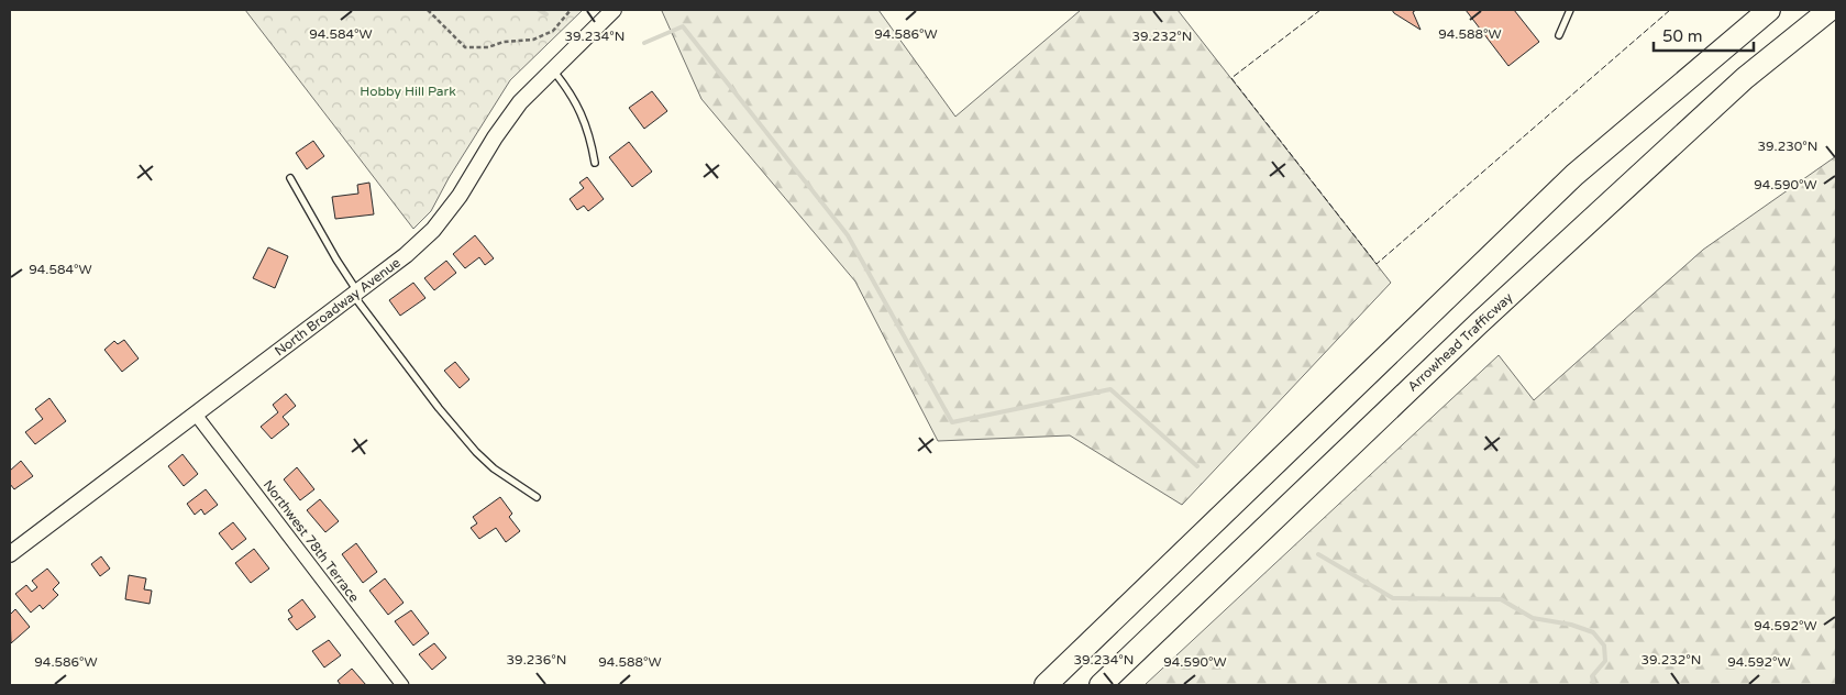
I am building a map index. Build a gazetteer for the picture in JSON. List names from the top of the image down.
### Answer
{
  "streets": {
    "highway": ["Arrowhead Trafficway"],
    "street": ["North Broadway Avenue", "Northwest 78th Terrace"]
  },
  "crossings": [
    ["North Broadway Avenue", "Northwest 78th Terrace"]
  ],
  "parks": ["Hobby Hill Park"],
  "scale_bar": "50 m",
  "coordinates": [
    "94.584°W",
    "94.586°W",
    "94.588°W",
    "39.234°N",
    "39.232°N",
    "39.230°N",
    "94.590°W",
    "94.592°W",
    "39.236°N"
  ]
}
